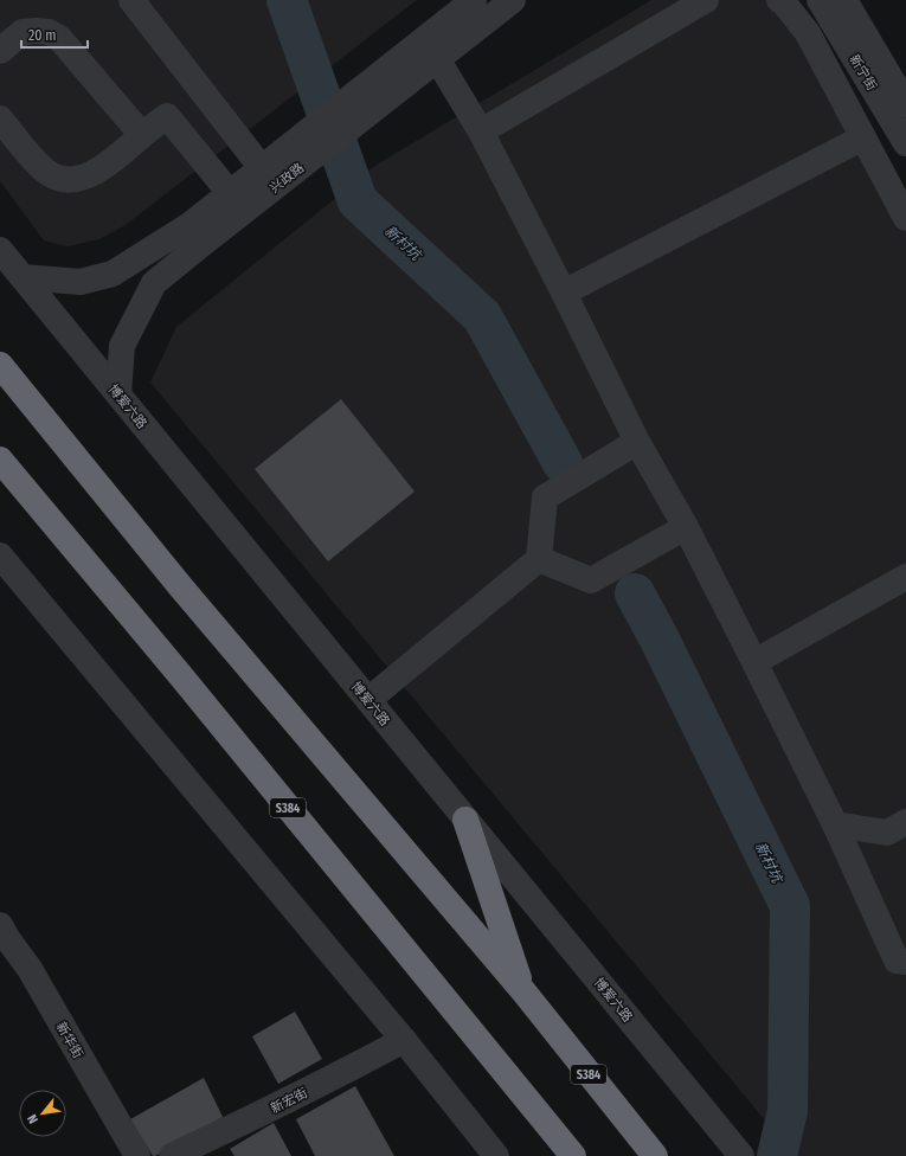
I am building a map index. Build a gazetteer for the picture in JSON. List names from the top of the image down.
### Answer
{
  "streets": {
    "highway": ["S384"],
    "street": [
      "新宁街",
      "兴政路",
      "博爱六路",
      "新华街",
      "新宏街"
    ]
  },
  "crossings": [
    ["兴政路", "博爱六路"]
  ],
  "water": ["新村坑"],
  "scale_bar": "20 m",
  "north": "bottom left"
}
